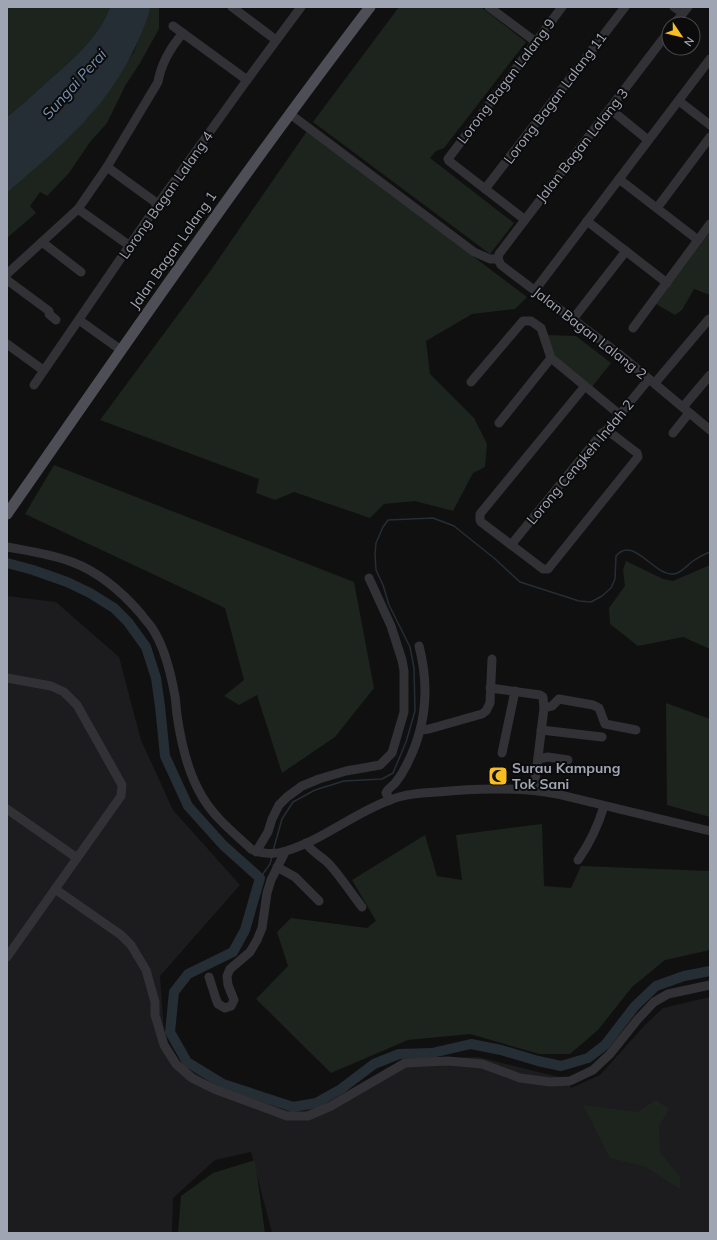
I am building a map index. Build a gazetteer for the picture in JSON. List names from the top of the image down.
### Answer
{
  "streets": {
    "main road": ["Jalan Bagan Lalang 1"],
    "street": [
      "Lorong Bagan Lalang 9",
      "Lorong Bagan Lalang 11",
      "Jalan Bagan Lalang 3",
      "Lorong Bagan Lalang 4",
      "Jalan Bagan Lalang 2",
      "Lorong Cengkeh Indah 2"
    ]
  },
  "crossings": [
    ["Lorong Bagan Lalang 9", "Lorong Bagan Lalang 11"],
    ["Jalan Bagan Lalang 3", "Jalan Bagan Lalang 2"],
    ["Jalan Bagan Lalang 2", "Lorong Cengkeh Indah 2"]
  ],
  "water": ["Sungai Perai"],
  "places": {
    "mosque": ["Surau Kampung Tok Sani"]
  },
  "north": "bottom right"
}
